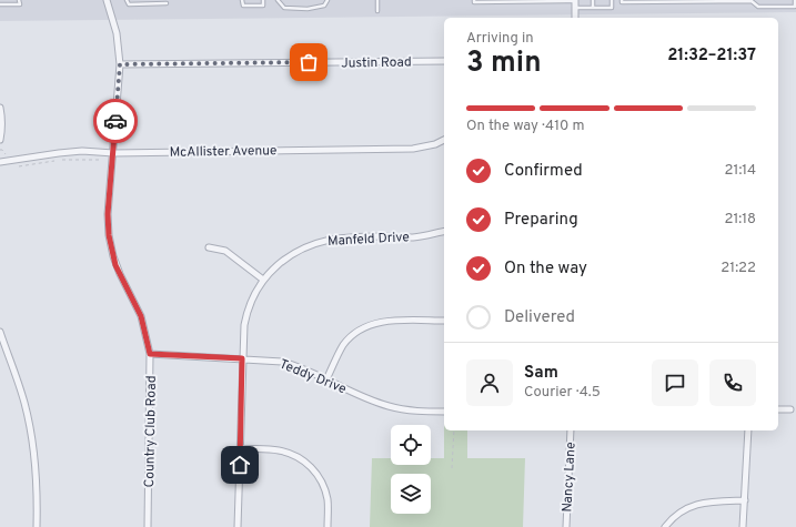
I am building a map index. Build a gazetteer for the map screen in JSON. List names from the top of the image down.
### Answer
{
  "streets": {
    "street": [
      "Justin Road",
      "McAllister Avenue",
      "Manfeld Drive",
      "Teddy Drive",
      "Country Club Road",
      "Nancy Lane"
    ]
  },
  "crossings": [
    ["Justin Road", "Country Club Road"],
    ["McAllister Avenue", "Country Club Road"],
    ["Manfeld Drive", "Teddy Drive"],
    ["Teddy Drive", "Country Club Road"]
  ],
  "page": {
    "heading": ["3 min", "Arriving in", "21:32–21:37"],
    "panel": ["Sam", "Courier · 4.5"],
    "bar": "On the way · 410 m",
    "list": [
      ["Confirmed", "21:14"],
      ["Preparing", "21:18"],
      ["On the way", "21:22"],
      "Delivered"
    ]
  }
}
